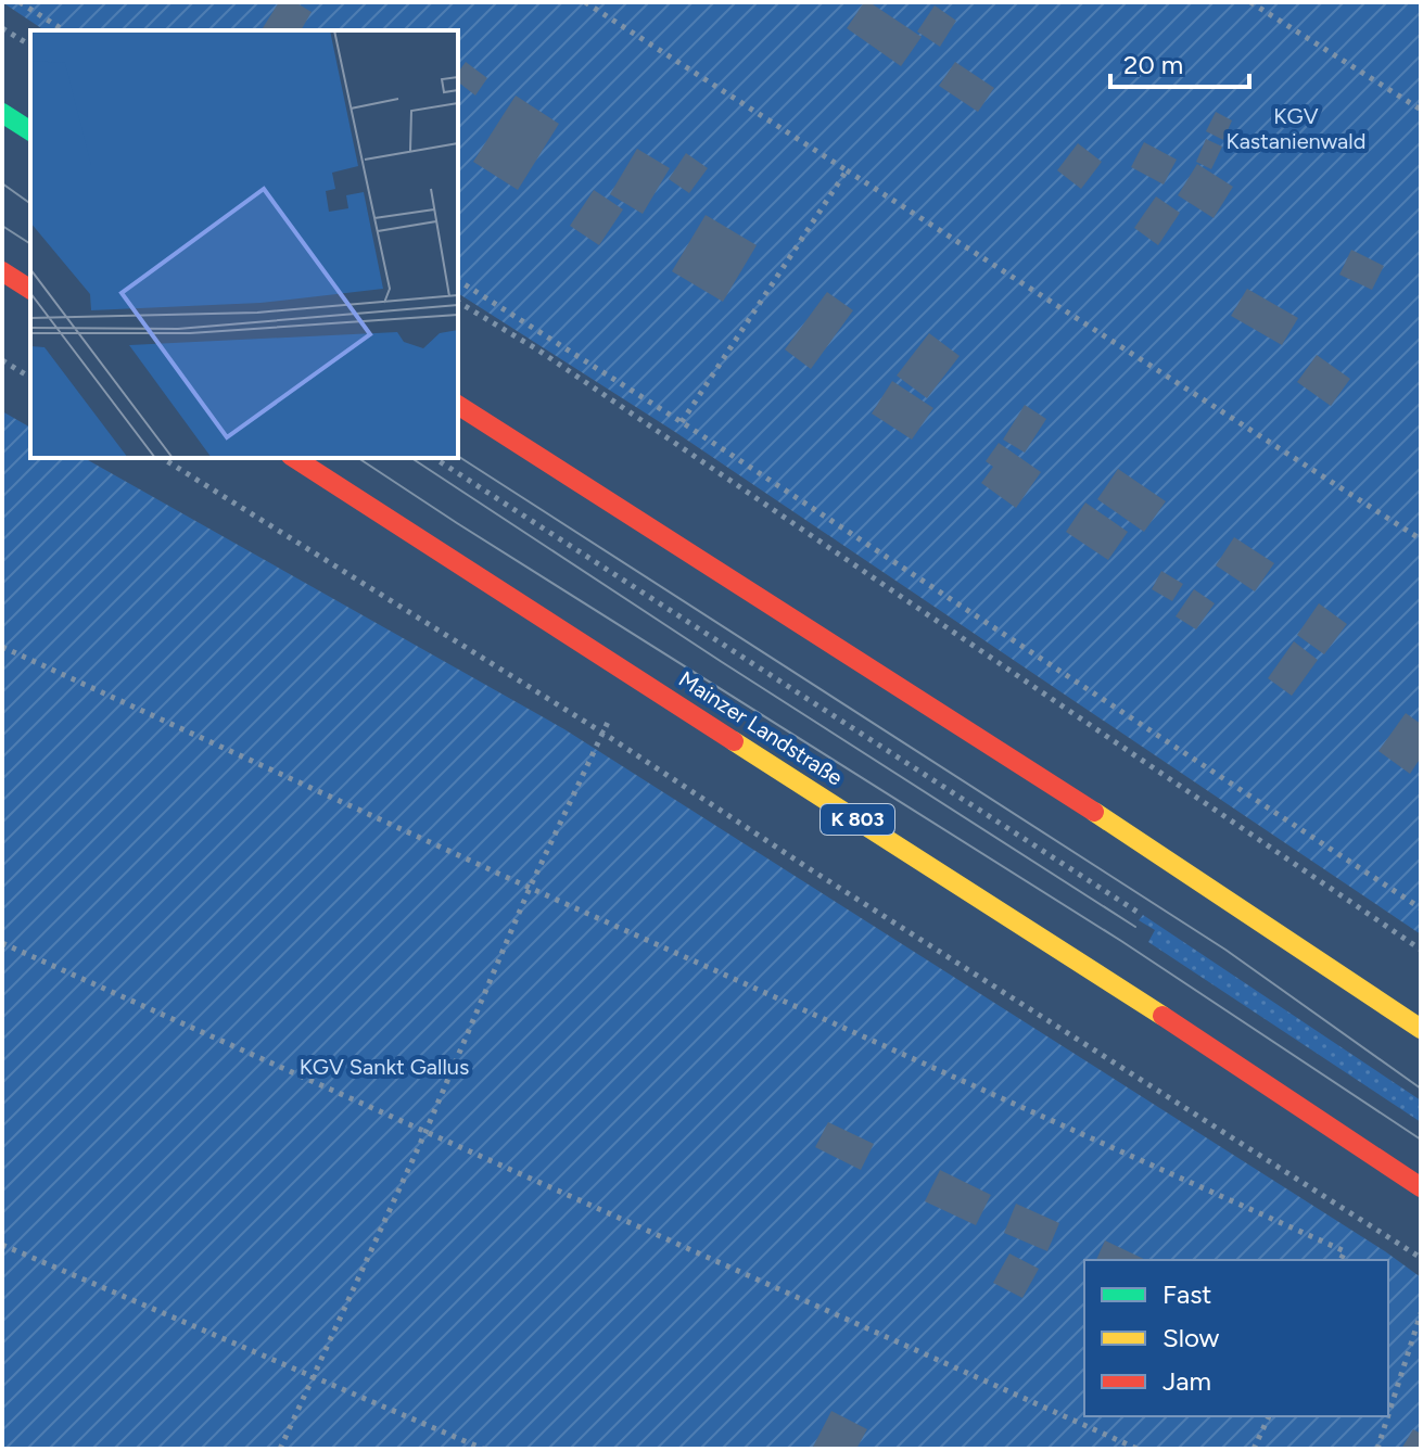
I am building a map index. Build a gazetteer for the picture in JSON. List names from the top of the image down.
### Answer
{
  "streets": {
    "main road": ["Mainzer Landstraße", "K 803"]
  },
  "parks": ["KGV Kastanienwald", "KGV Sankt Gallus"],
  "legend": ["Fast", "Slow", "Jam"],
  "scale_bar": "20 m"
}
